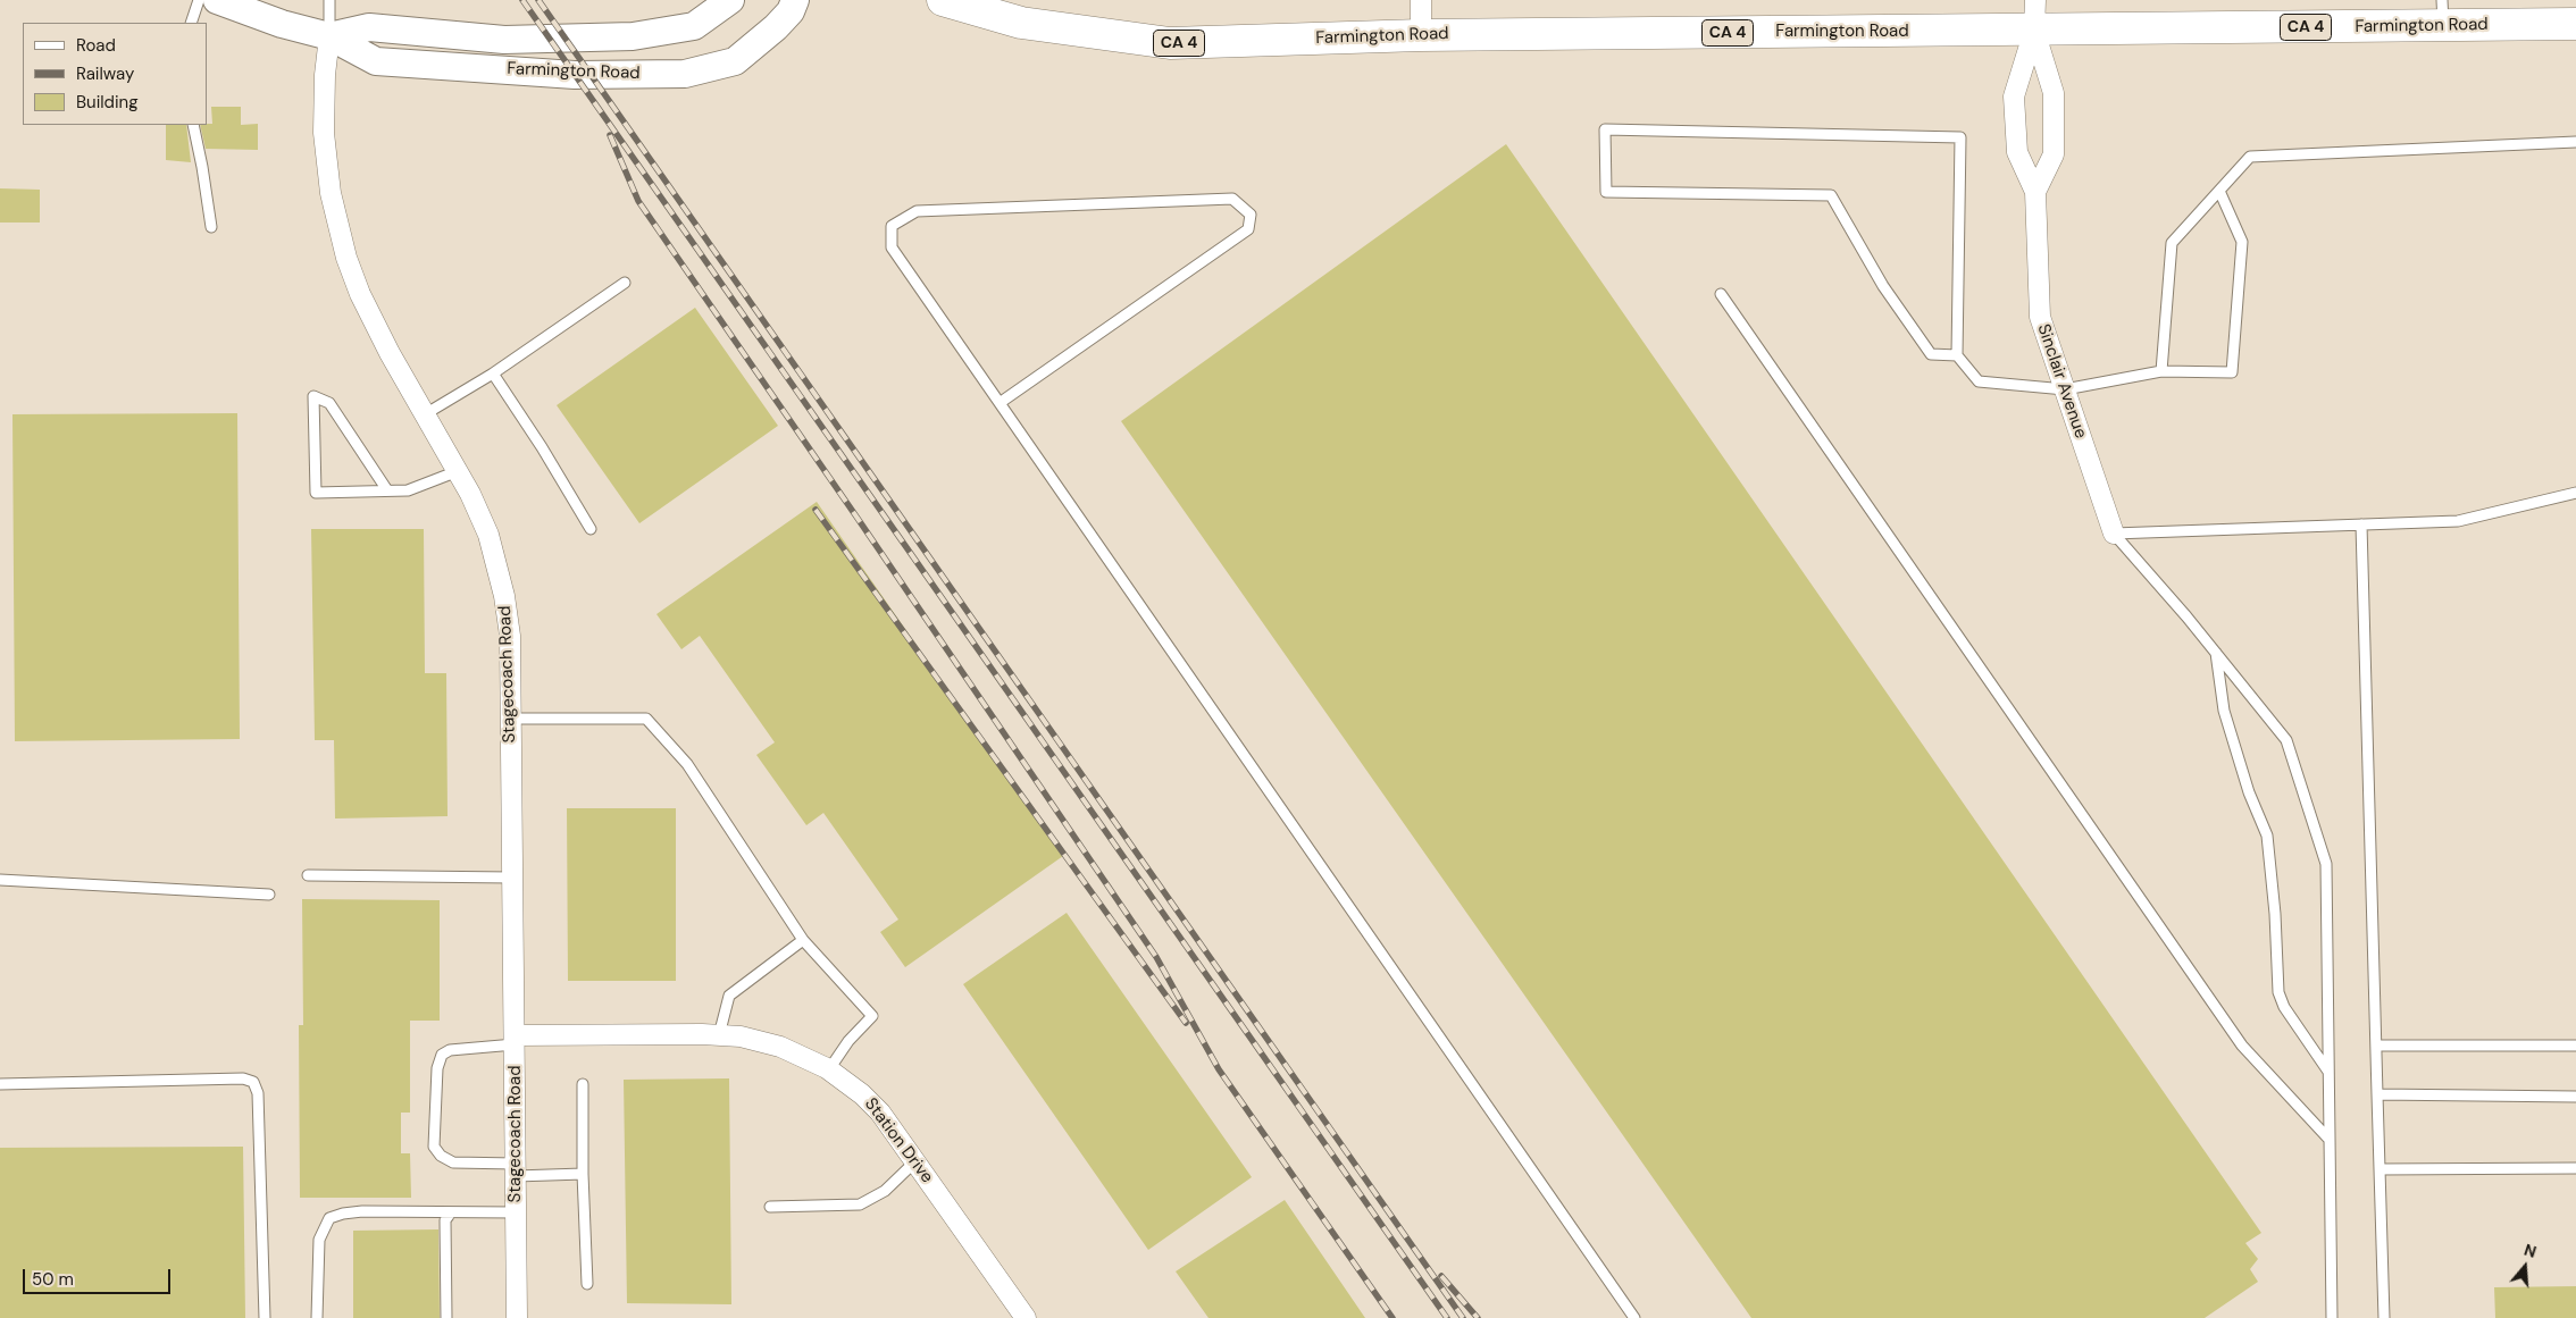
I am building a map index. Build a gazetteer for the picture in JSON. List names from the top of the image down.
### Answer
{
  "streets": {
    "main road": ["Farmington Road", "CA 4"],
    "street": ["Sinclair Avenue", "Stagecoach Road", "Station Drive"]
  },
  "crossings": [
    ["Farmington Road", "Sinclair Avenue"],
    ["Farmington Road", "Stagecoach Road"],
    ["Stagecoach Road", "Station Drive"]
  ],
  "legend": ["Road", "Railway", "Building"],
  "scale_bar": "50 m",
  "north": "top"
}
